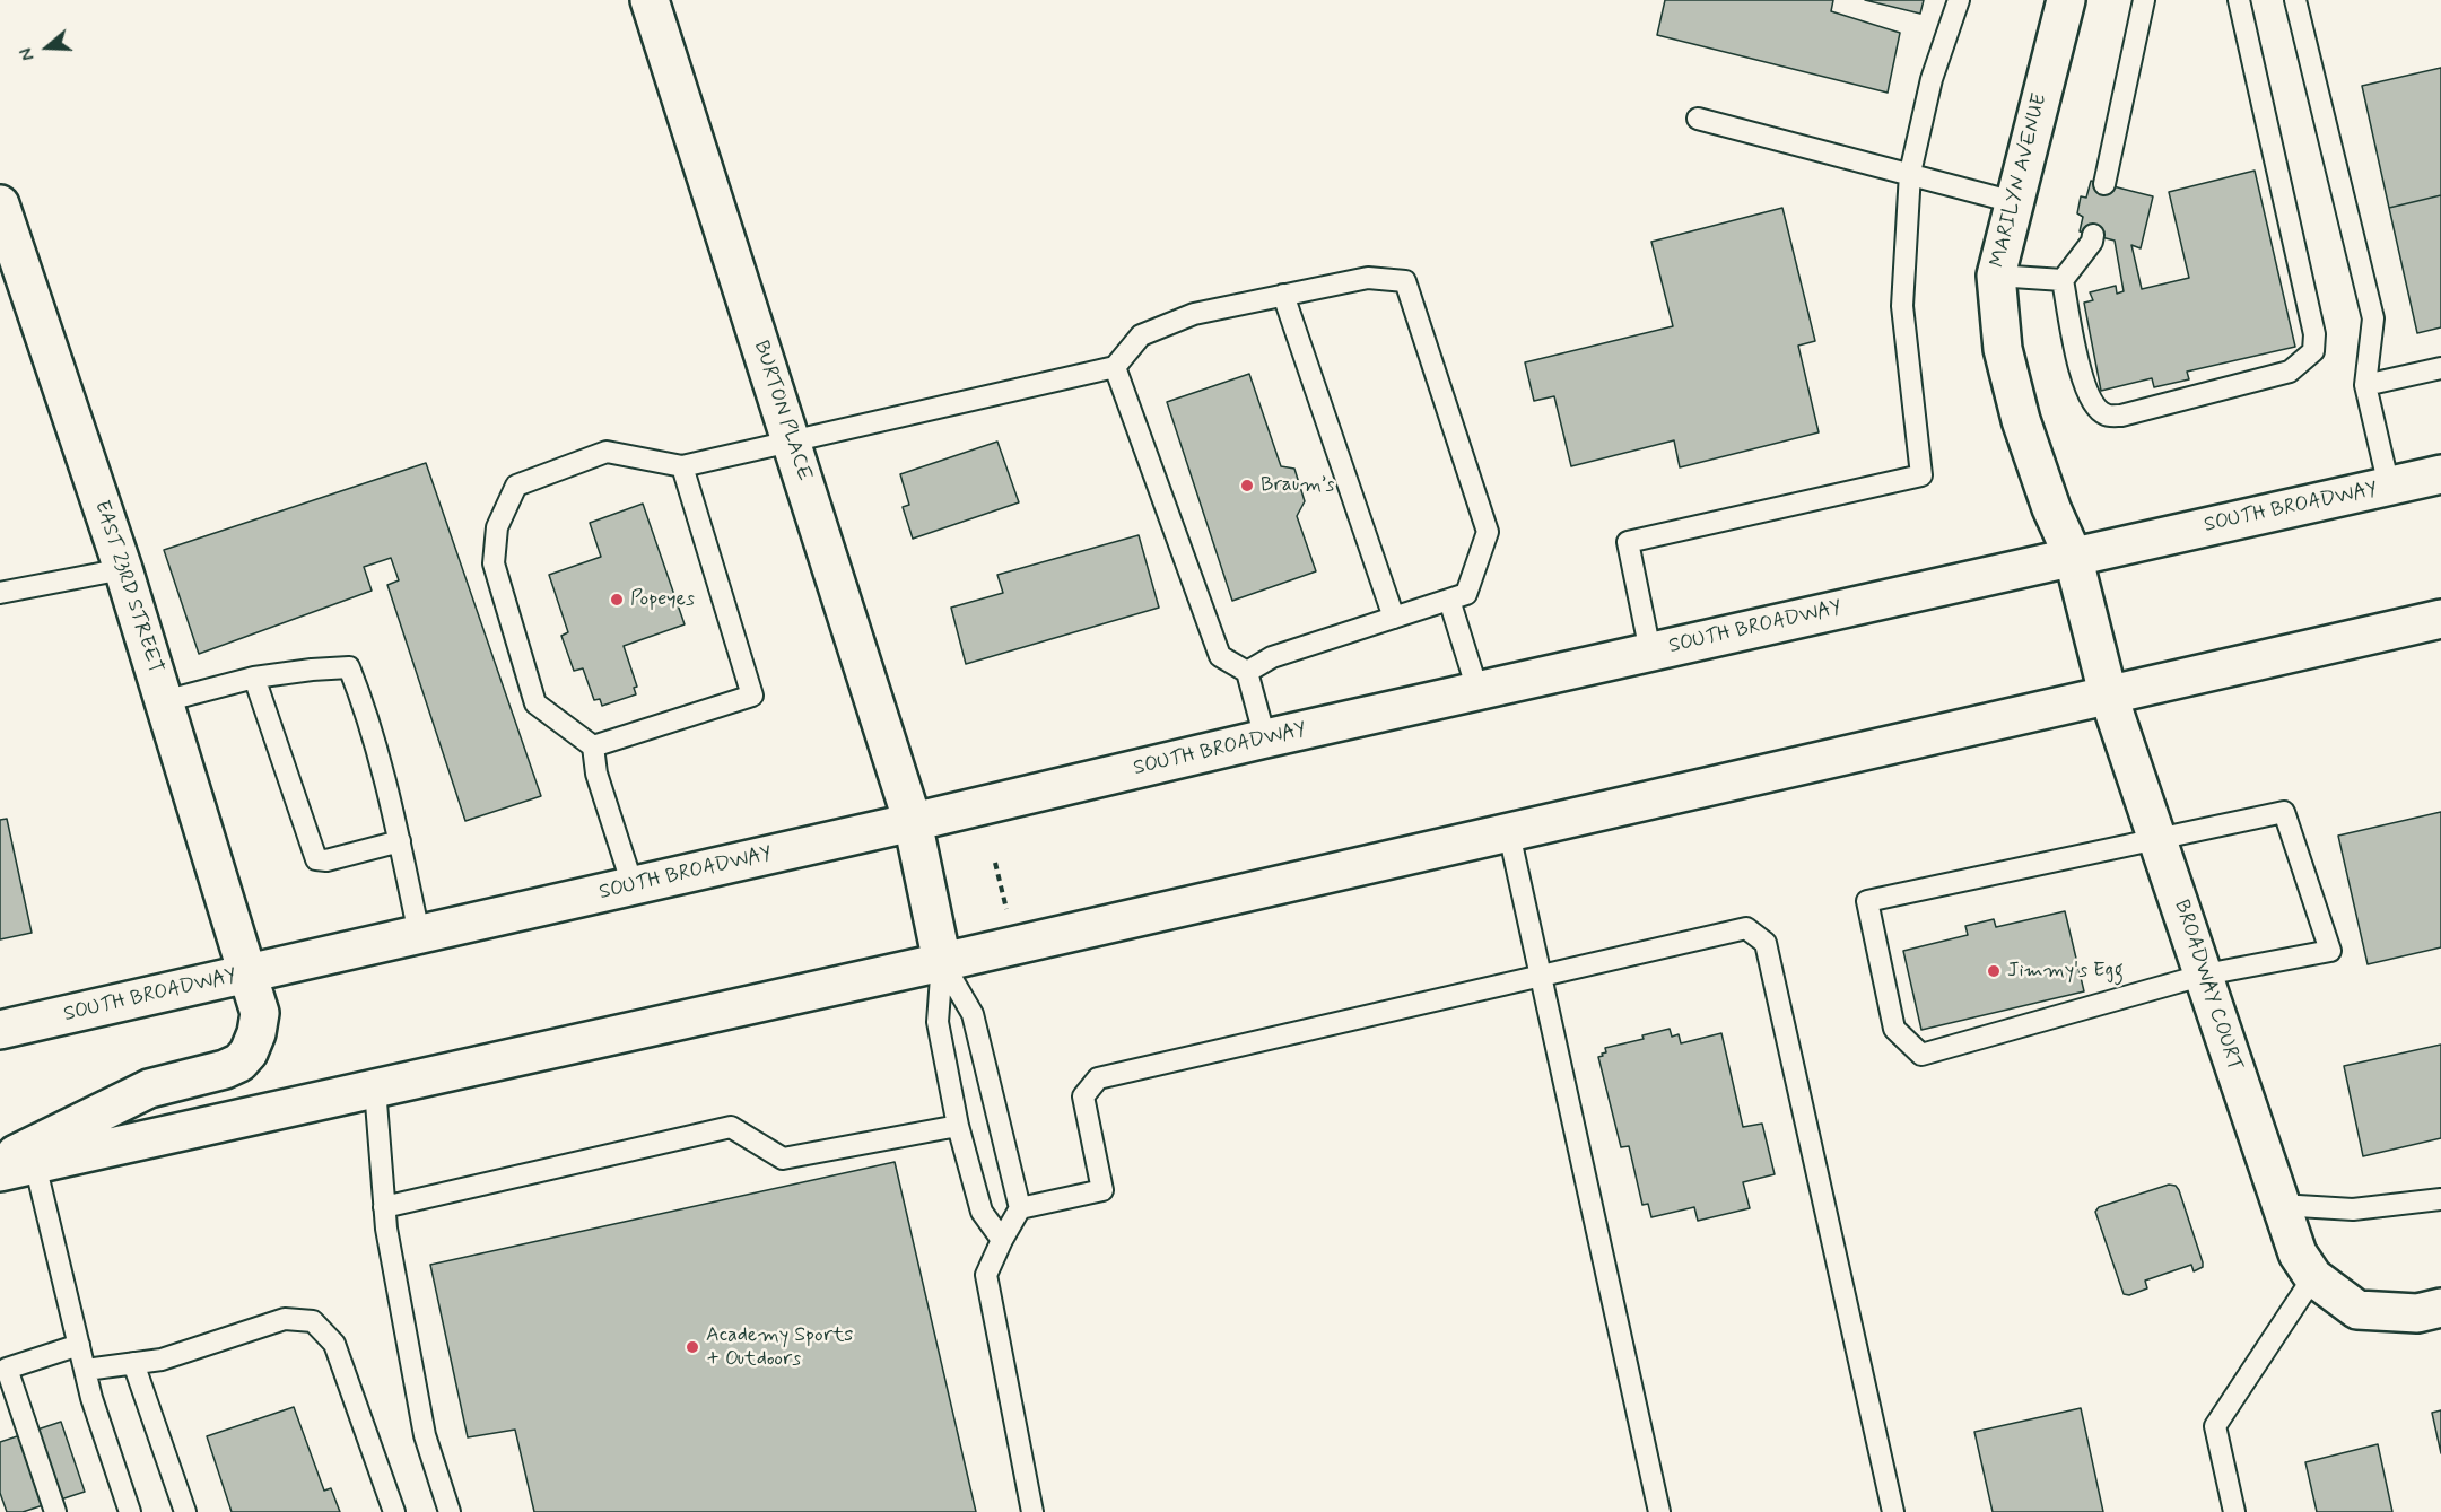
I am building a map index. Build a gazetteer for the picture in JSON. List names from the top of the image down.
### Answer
{
  "streets": {
    "main road": [
      "MARILYN AVENUE",
      "BURTON PLACE",
      "SOUTH BROADWAY",
      "EAST 23RD STREET",
      "BROADWAY COURT"
    ]
  },
  "crossings": [
    ["MARILYN AVENUE", "SOUTH BROADWAY"],
    ["MARILYN AVENUE", "BROADWAY COURT"],
    ["BURTON PLACE", "SOUTH BROADWAY"],
    ["SOUTH BROADWAY", "EAST 23RD STREET"],
    ["SOUTH BROADWAY", "BROADWAY COURT"]
  ],
  "places": [
    "Braum’s",
    "Popeyes",
    "Jimmy's Egg",
    "Academy Sports + Outdoors"
  ],
  "north": "left"
}
